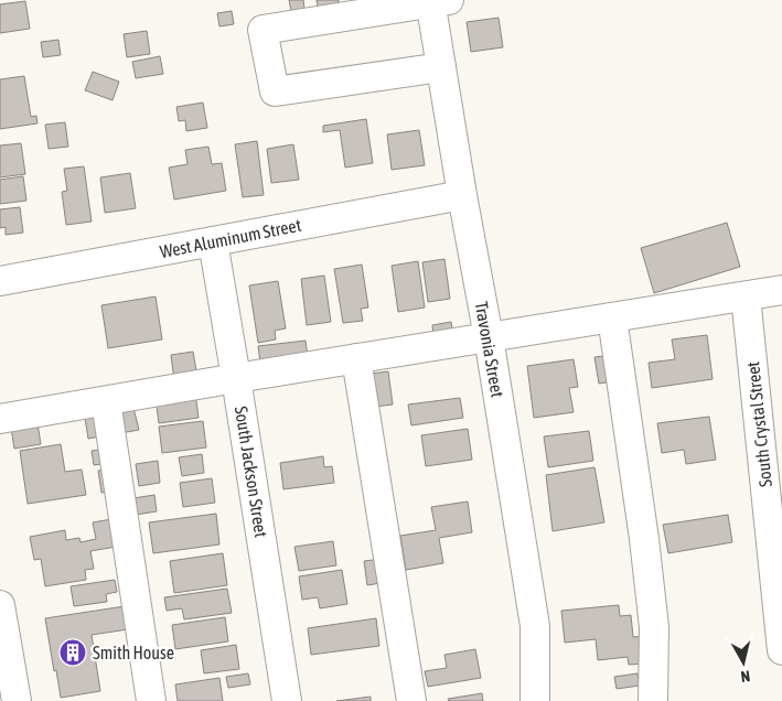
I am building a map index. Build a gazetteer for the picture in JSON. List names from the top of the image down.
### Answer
{
  "streets": {
    "street": [
      "West Aluminum Street",
      "Travonia Street",
      "South Crystal Street",
      "South Jackson Street"
    ]
  },
  "crossings": [
    ["West Aluminum Street", "Travonia Street"],
    ["West Aluminum Street", "South Jackson Street"]
  ],
  "places": {
    "building": ["Smith House"]
  },
  "north": "bottom"
}
